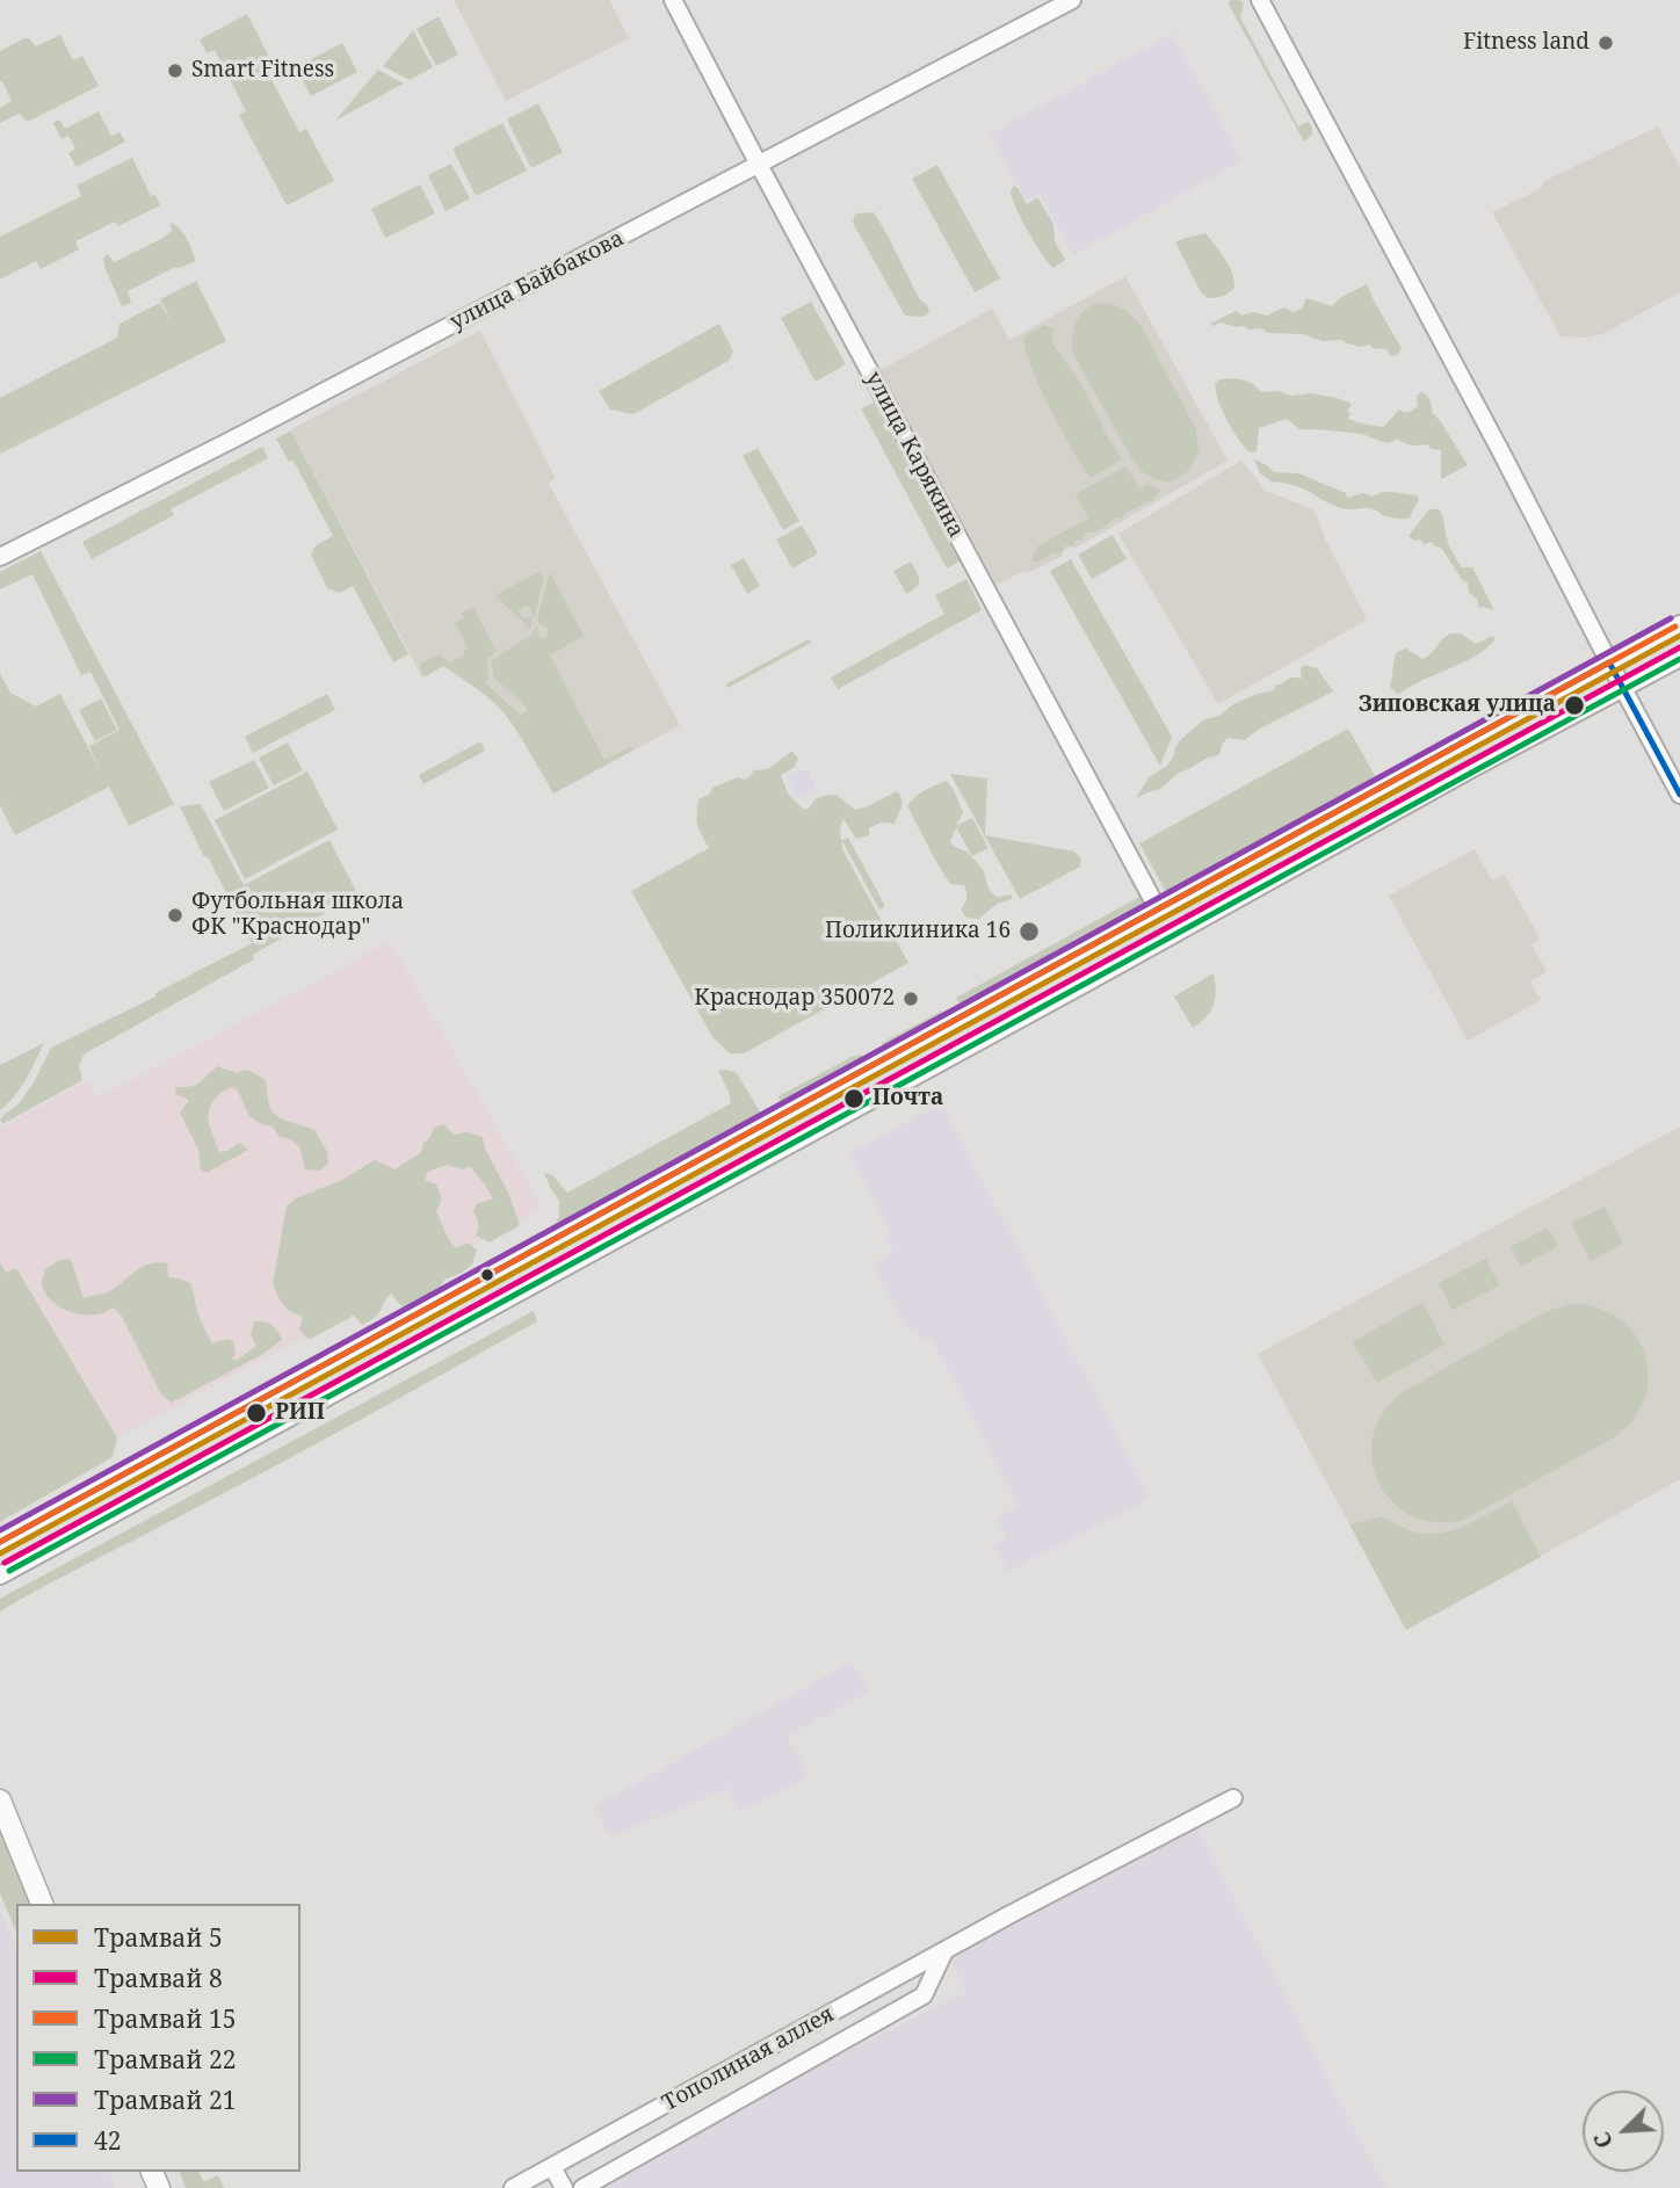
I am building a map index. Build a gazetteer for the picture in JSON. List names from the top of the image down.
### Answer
{
  "streets": {
    "street": ["улица Байбакова", "улица Карякина", "Тополиная аллея"]
  },
  "crossings": [
    ["улица Байбакова", "улица Карякина"]
  ],
  "places": [
    "Fitness land",
    "Smart Fitness",
    "Зиповская улица",
    "Футбольная школа ФК \"Краснодар\"",
    "Поликлиника 16",
    "Краснодар 350072",
    "Почта",
    "РИП"
  ],
  "lines": [
    "tram line 21",
    "tram line 15",
    "tram line 5",
    "tram line 8",
    "tram line 22",
    "transit line 42"
  ],
  "legend": [
    "Трамвай 5",
    "Трамвай 8",
    "Трамвай 15",
    "Трамвай 22",
    "Трамвай 21",
    "42"
  ],
  "north": "bottom left"
}
